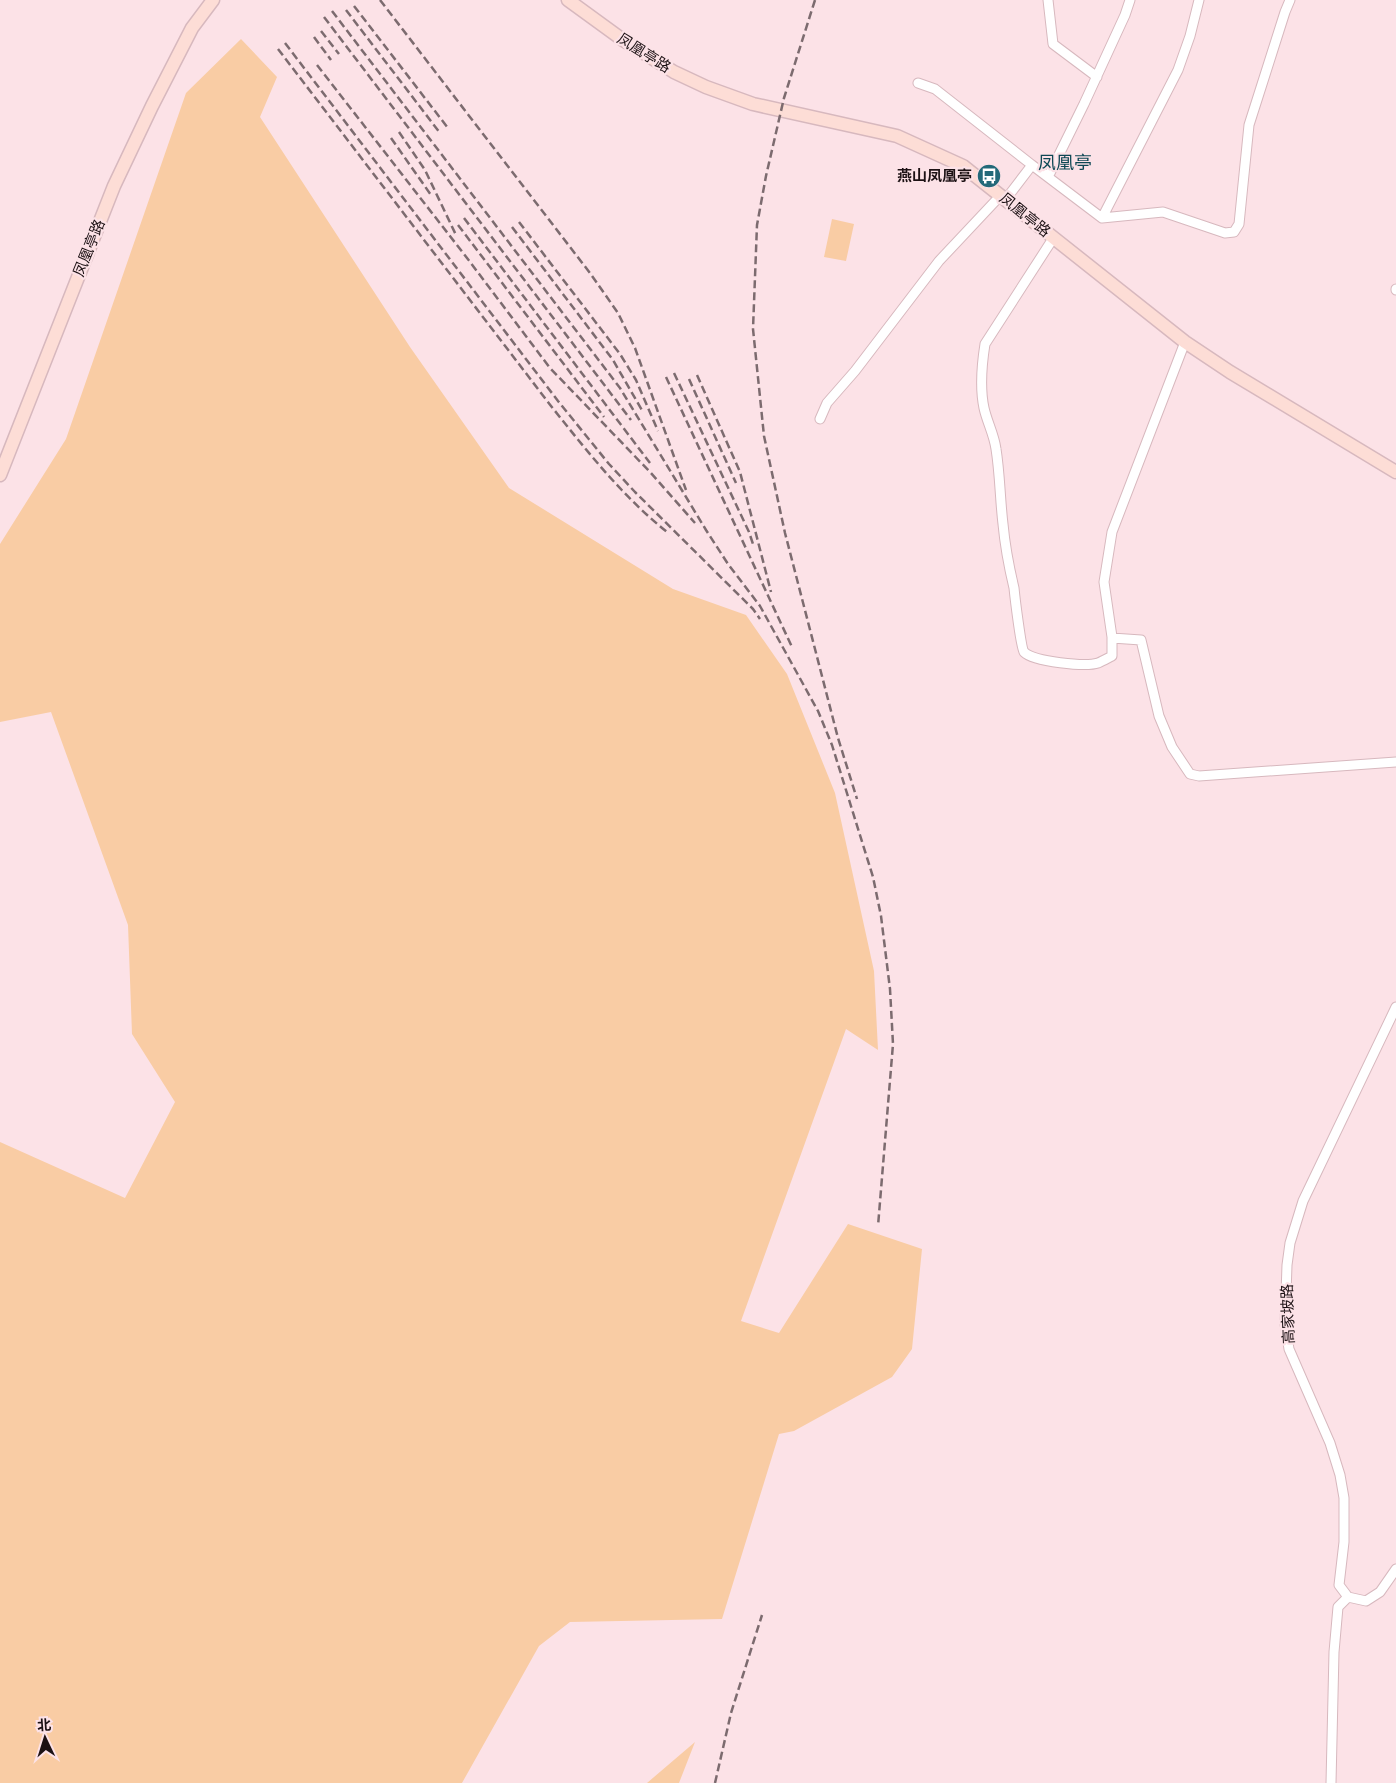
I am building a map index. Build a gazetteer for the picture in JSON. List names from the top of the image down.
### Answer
{
  "streets": {
    "street": ["凤凰亭路", "高家坡路"]
  },
  "districts": ["凤凰亭"],
  "places": {
    "bus stop": ["燕山凤凰亭"]
  },
  "north": "top"
}
